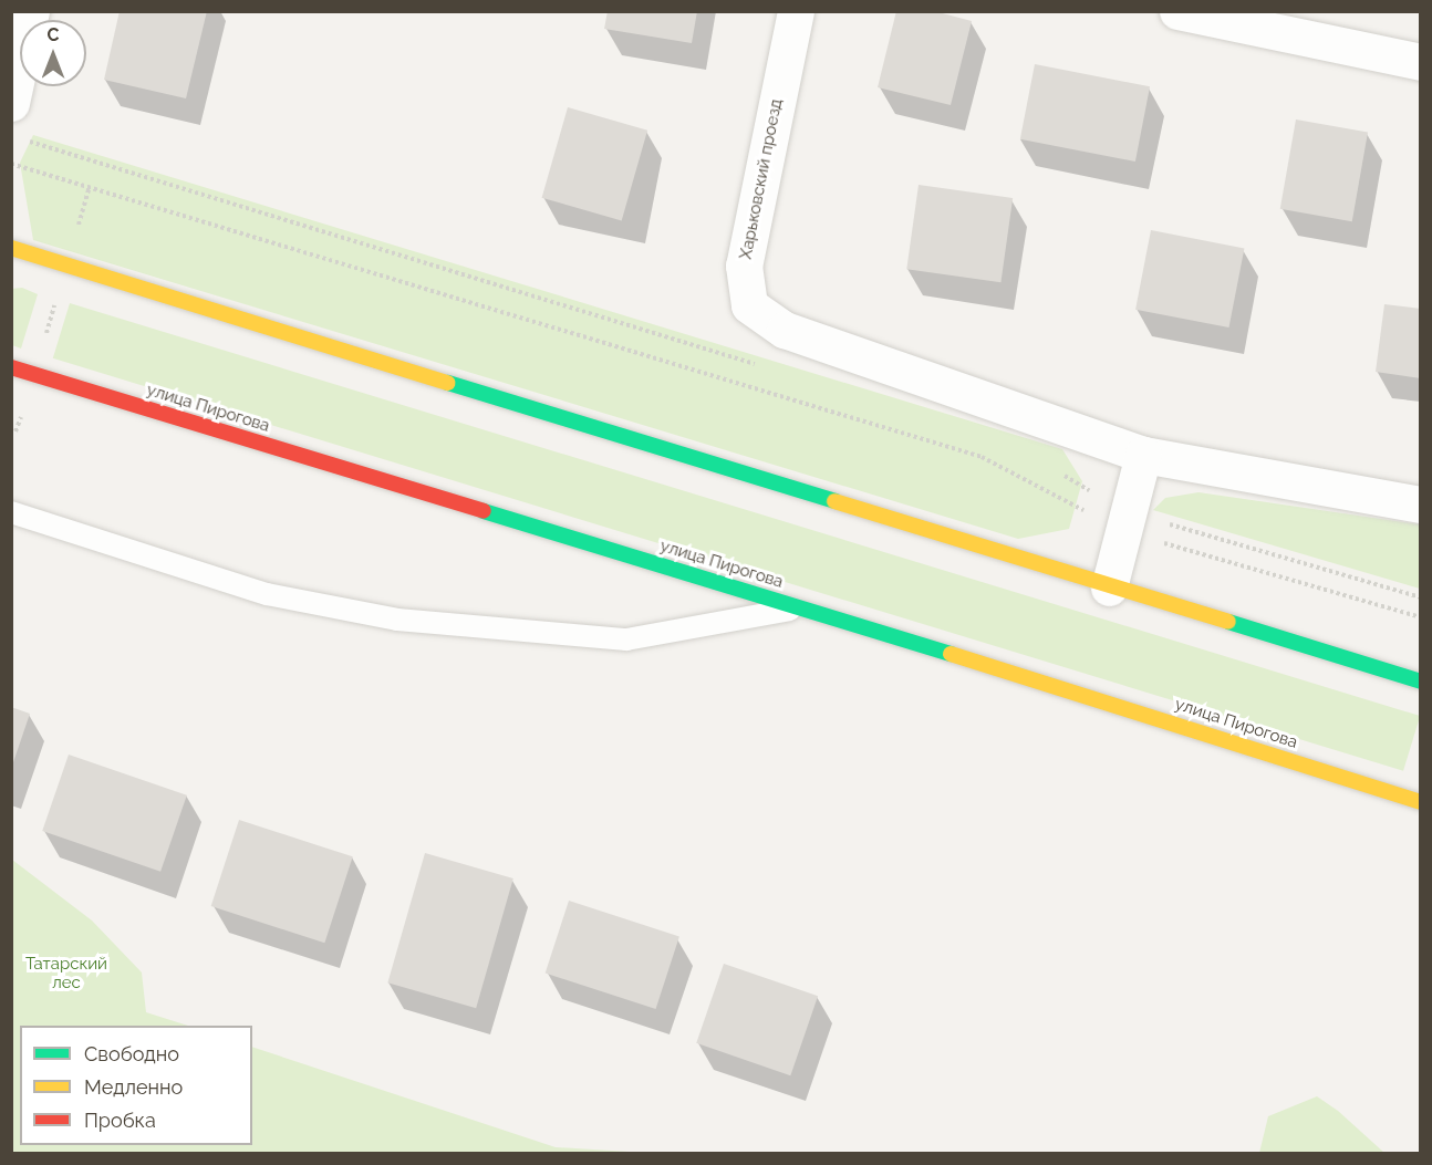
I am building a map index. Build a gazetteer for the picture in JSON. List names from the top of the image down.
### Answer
{
  "streets": {
    "main road": ["улица Пирогова"],
    "street": ["Харьковский проезд"]
  },
  "parks": ["Татарский лес"],
  "legend": ["Свободно", "Медленно", "Пробка"],
  "north": "top"
}
